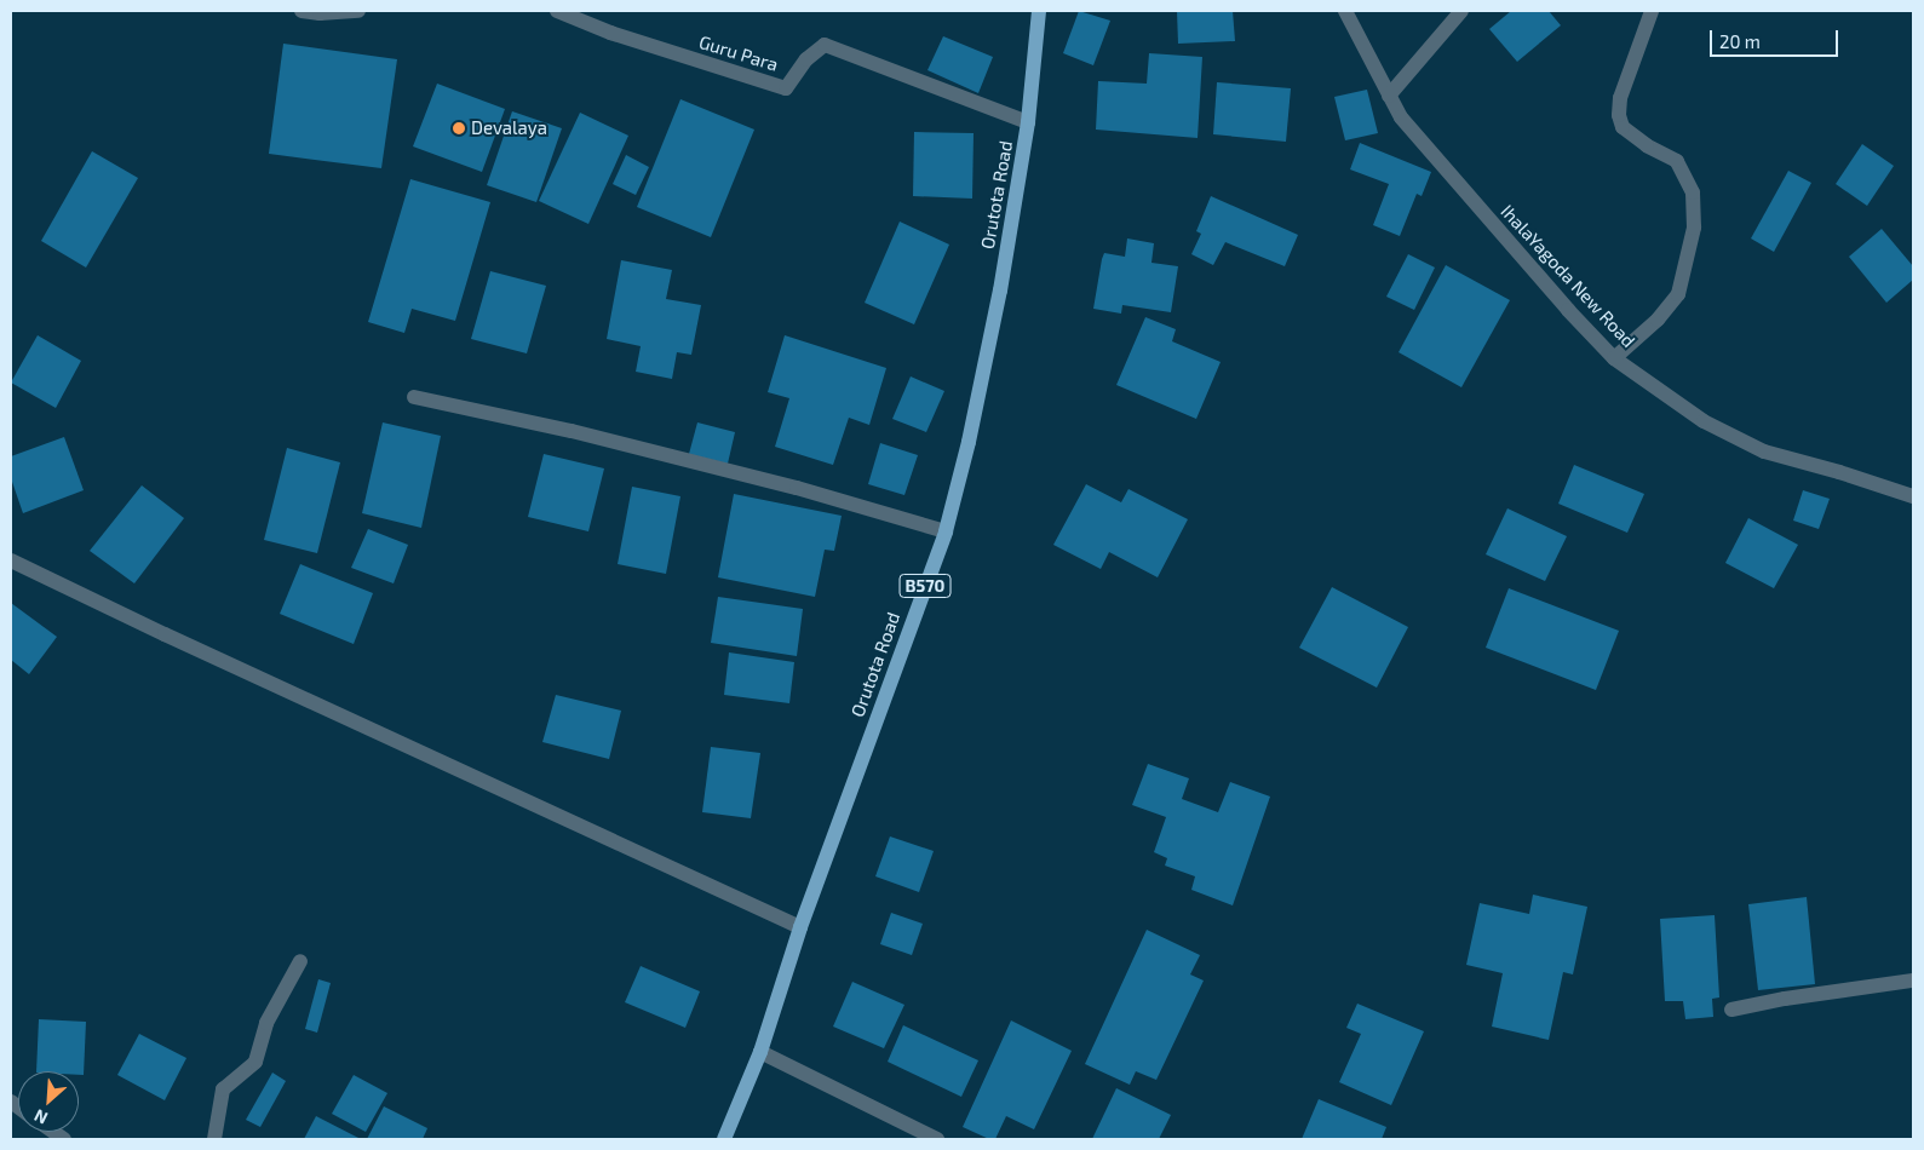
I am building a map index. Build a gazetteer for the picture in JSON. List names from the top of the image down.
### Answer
{
  "streets": {
    "main road": ["Orutota Road", "B570"],
    "street": ["Guru Para", "IhalaYagoda New Road"]
  },
  "crossings": [
    ["Guru Para", "Orutota Road"]
  ],
  "places": ["Devalaya"],
  "scale_bar": "20 m",
  "north": "bottom left"
}
